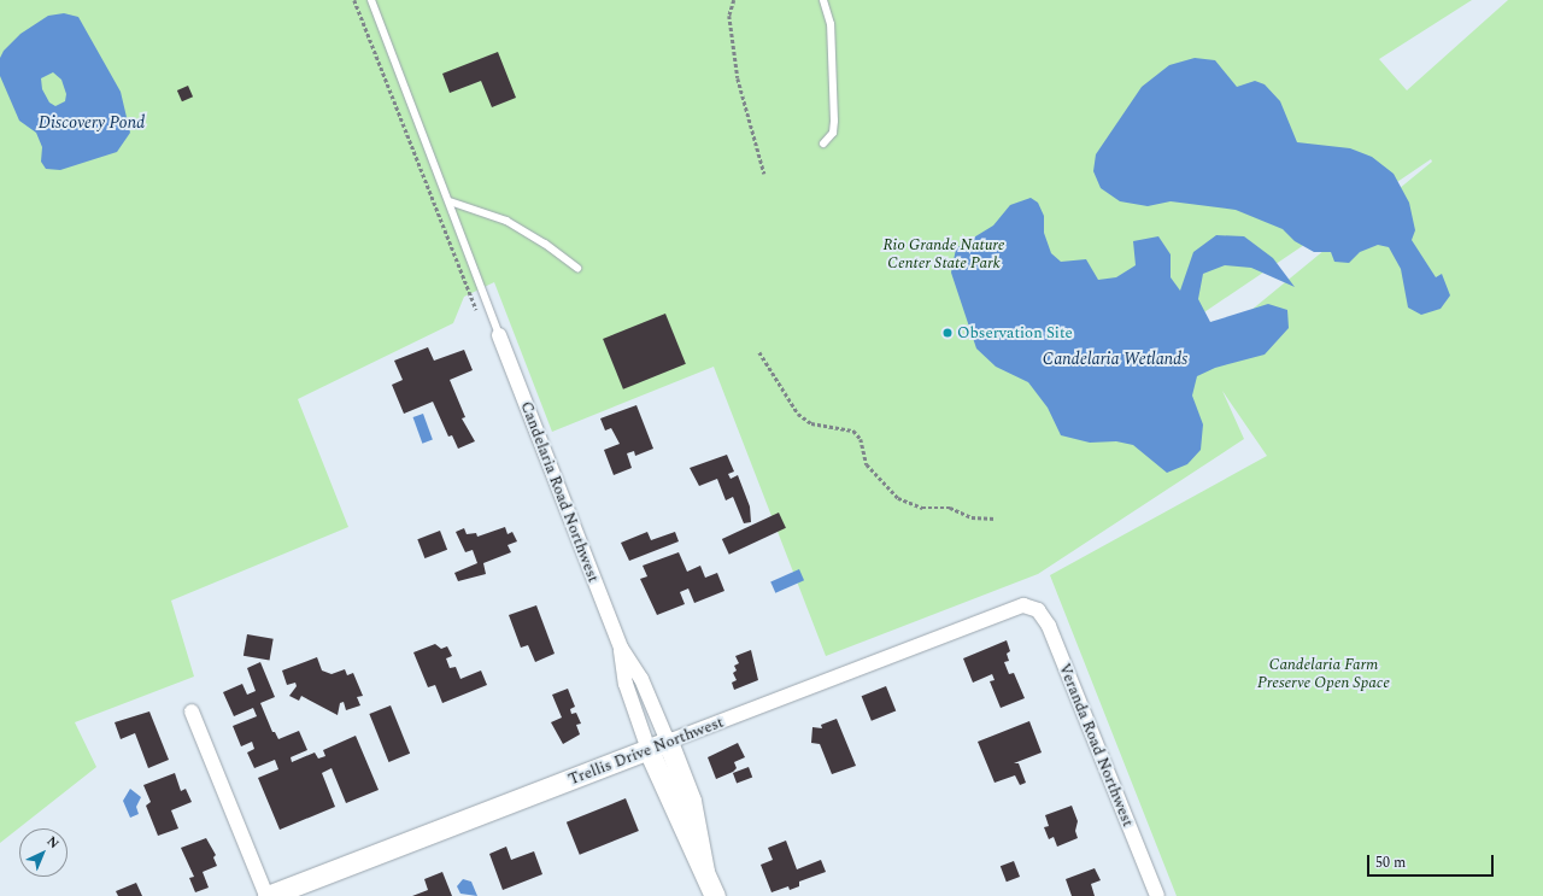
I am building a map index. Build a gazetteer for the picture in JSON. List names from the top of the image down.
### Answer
{
  "streets": {
    "street": ["Candelaria Road Northwest", "Veranda Road Northwest", "Trellis Drive Northwest"]
  },
  "crossings": [
    ["Candelaria Road Northwest", "Trellis Drive Northwest"],
    ["Veranda Road Northwest", "Trellis Drive Northwest"]
  ],
  "water": ["Discovery Pond", "Candelaria Wetlands"],
  "parks": ["Rio Grande Nature Center State Park", "Candelaria Farm Preserve Open Space"],
  "places": ["Observation Site"],
  "scale_bar": "50 m",
  "north": "top right"
}
